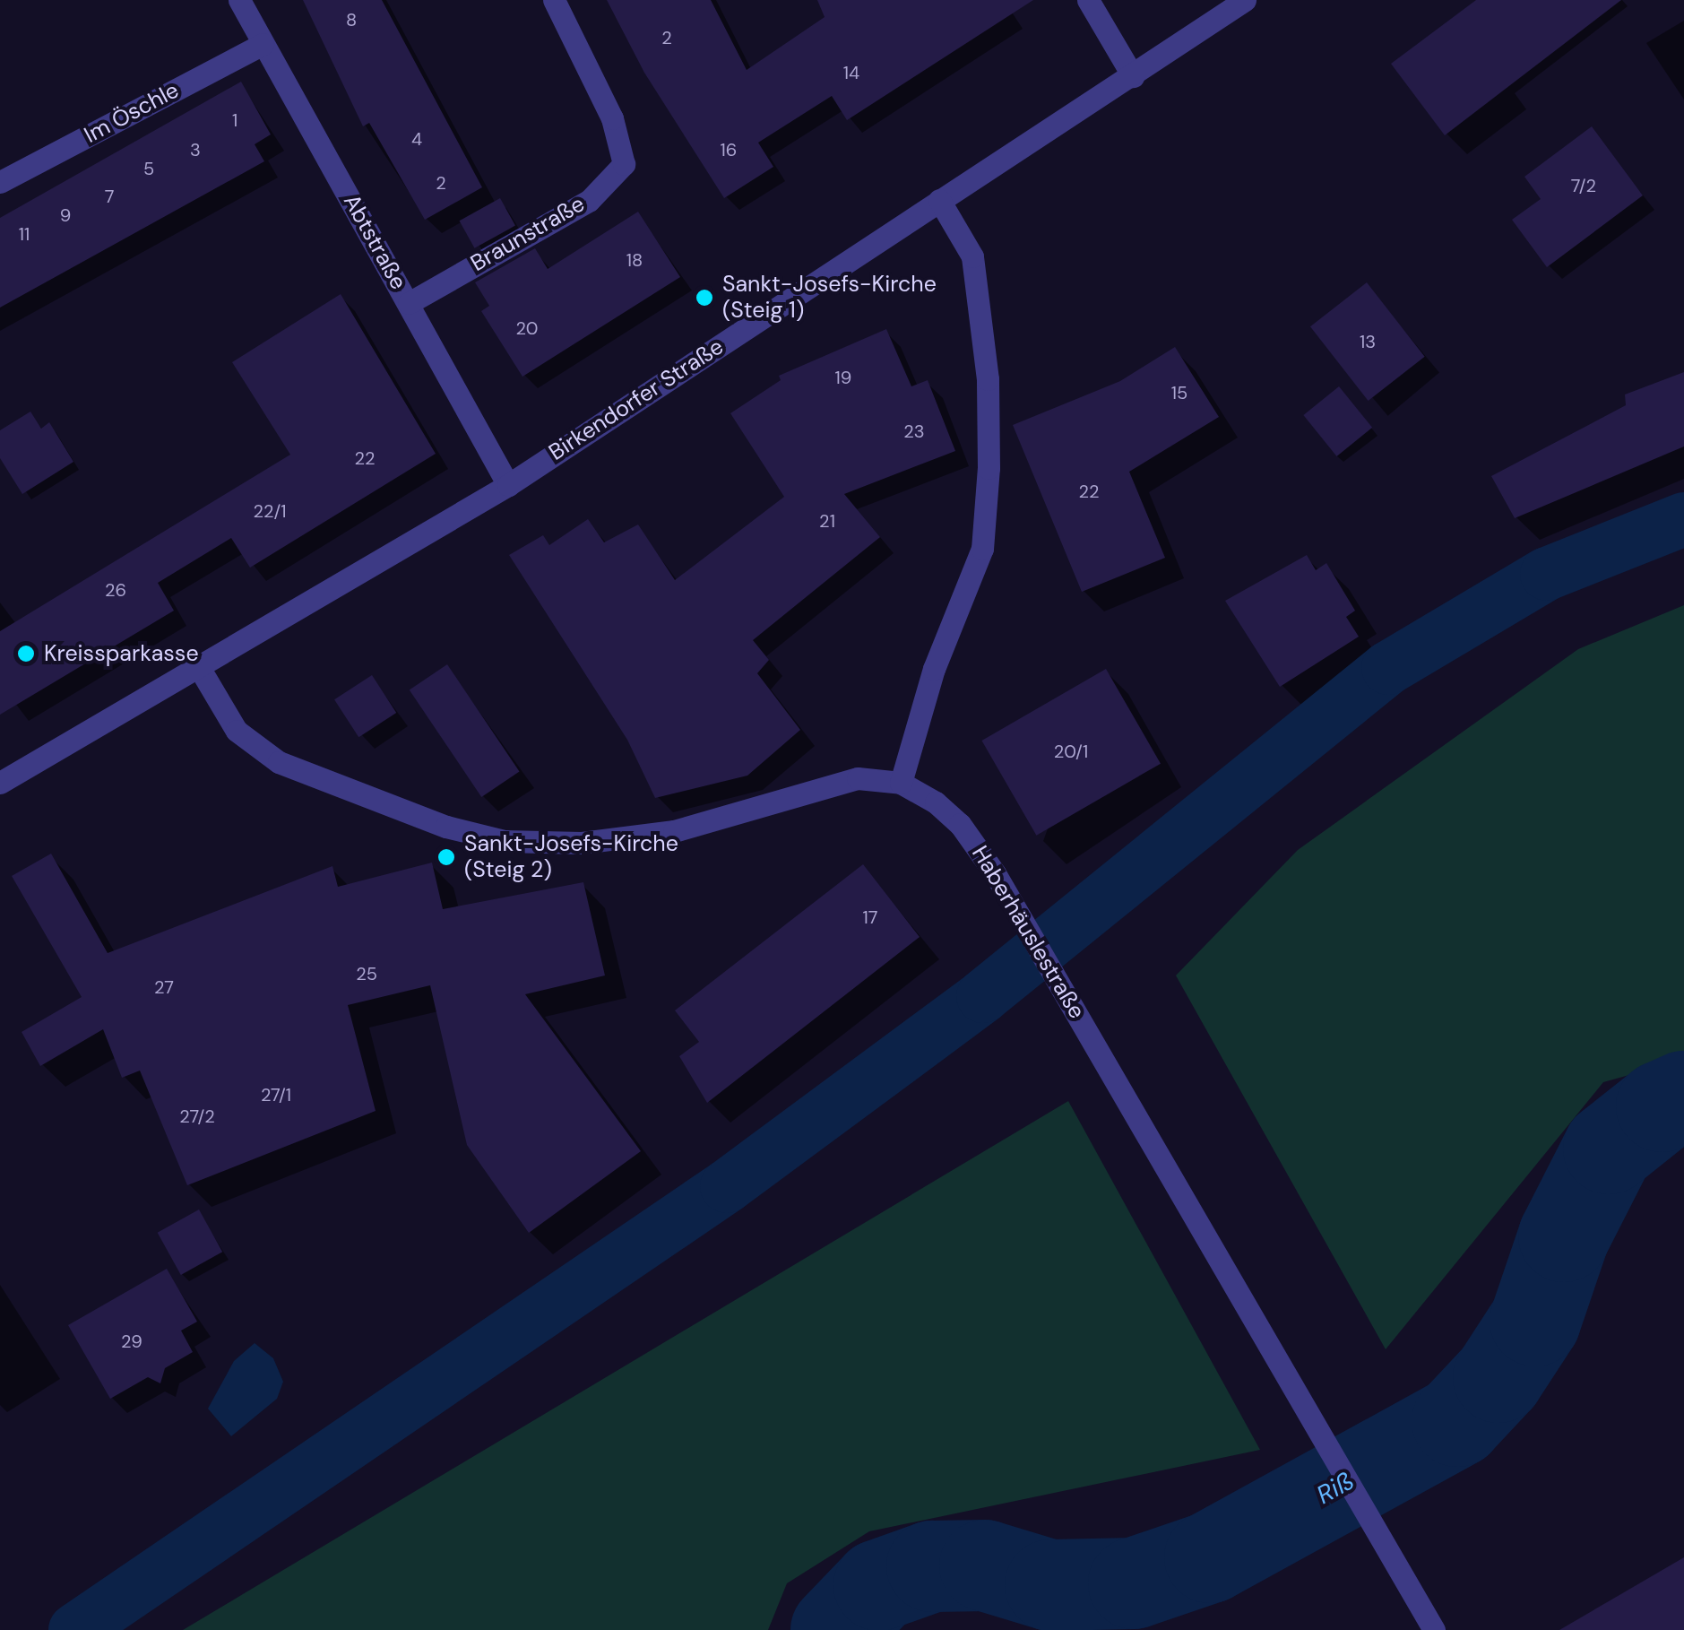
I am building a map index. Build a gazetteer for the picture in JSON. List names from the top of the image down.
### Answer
{
  "streets": {
    "street": [
      "Im Öschle",
      "Braunstraße",
      "Abtstraße",
      "Birkendorfer Straße",
      "Haberhäuslestraße"
    ]
  },
  "crossings": [
    ["Im Öschle", "Abtstraße"],
    ["Braunstraße", "Abtstraße"],
    ["Abtstraße", "Birkendorfer Straße"]
  ],
  "water": ["Riß"],
  "places": ["Sankt-Josefs-Kirche (Steig 1)", "Kreissparkasse", "Sankt-Josefs-Kirche (Steig 2)"],
  "house_numbers": [
    "8",
    "2",
    "14",
    "1",
    "4",
    "3",
    "16",
    "5",
    "2",
    "7/2",
    "7",
    "9",
    "11",
    "18",
    "20",
    "13",
    "19",
    "15",
    "23",
    "22",
    "22",
    "22/1",
    "21",
    "26",
    "20/1",
    "17",
    "25",
    "27",
    "27/1",
    "27/2",
    "29"
  ]
}
